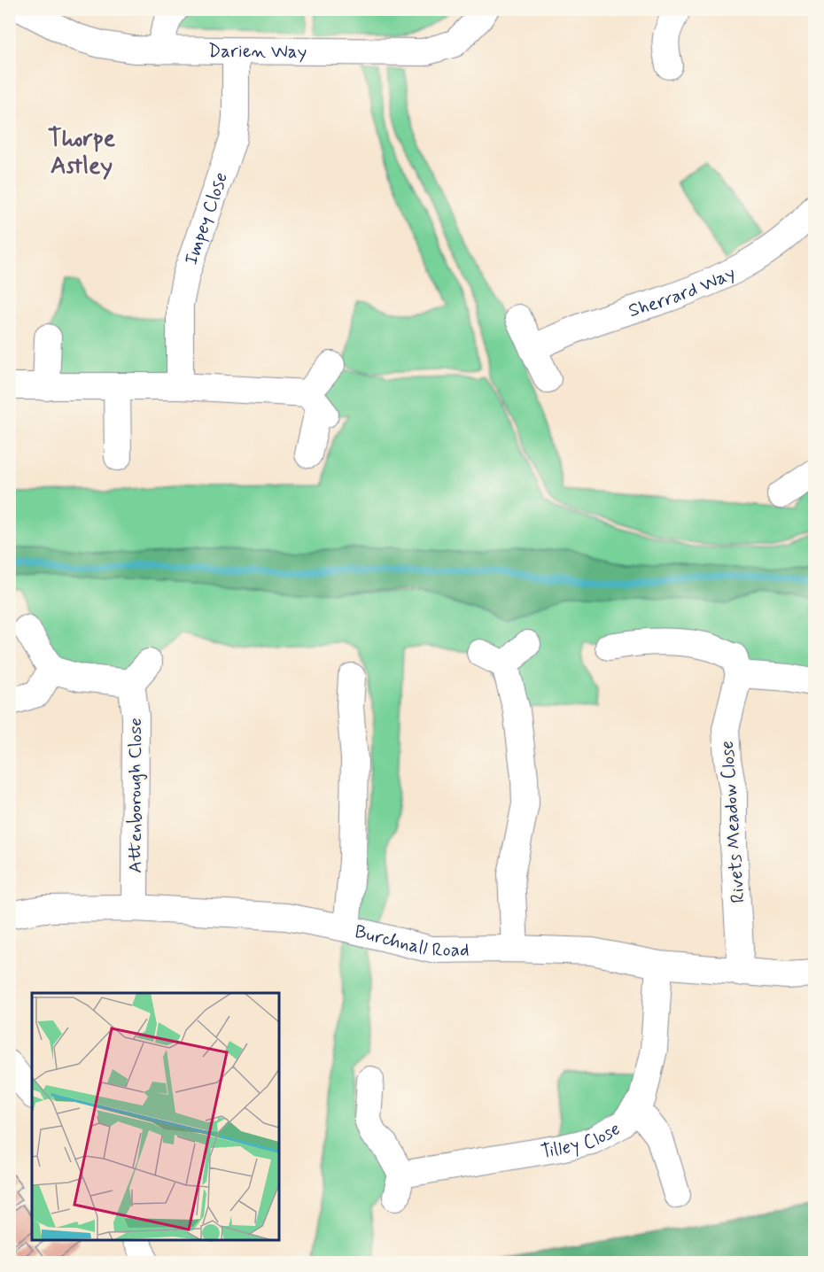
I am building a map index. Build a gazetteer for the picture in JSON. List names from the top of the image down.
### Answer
{
  "streets": {
    "street": [
      "Darien Way",
      "Impey Close",
      "Sherrard Way",
      "Attenborough Close",
      "Rivets Meadow Close",
      "Burchnall Road",
      "Tilley Close"
    ]
  },
  "crossings": [
    ["Darien Way", "Impey Close"],
    ["Attenborough Close", "Burchnall Road"],
    ["Rivets Meadow Close", "Burchnall Road"],
    ["Burchnall Road", "Tilley Close"]
  ],
  "districts": ["Thorpe Astley"]
}
